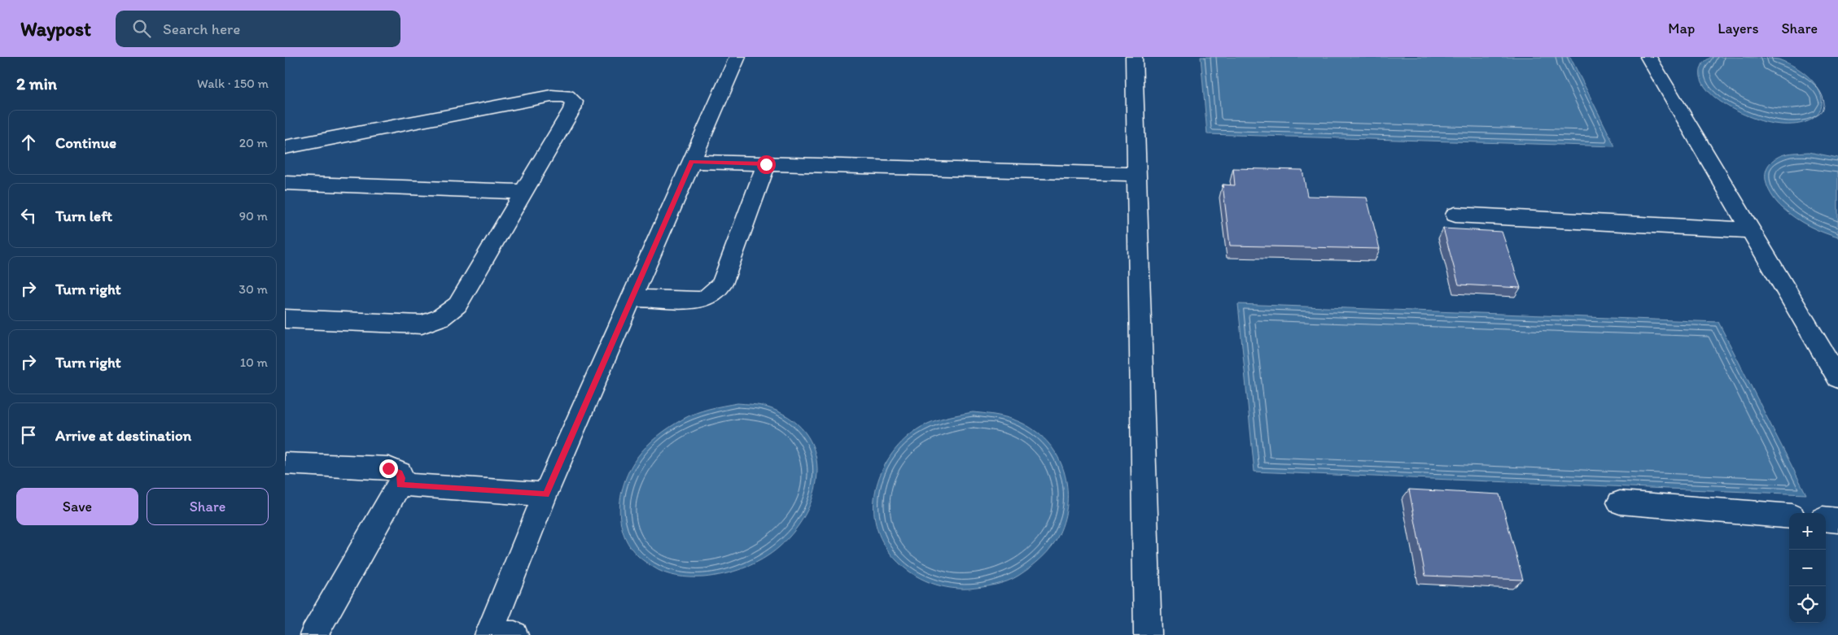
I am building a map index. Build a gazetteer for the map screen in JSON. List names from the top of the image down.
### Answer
{
  "page": {
    "header": "Waypost",
    "search": "Search here",
    "nav": ["Map", "Layers", "Share"],
    "heading": ["2 min", "Walk · 150 m"],
    "list": [
      ["Continue", "20 m"],
      ["Turn left", "90 m"],
      ["Turn right", "30 m"],
      ["Turn right", "10 m"],
      "Arrive at destination"
    ],
    "buttons": ["Save", "Share"],
    "map_buttons": ["+", "−"]
  }
}
